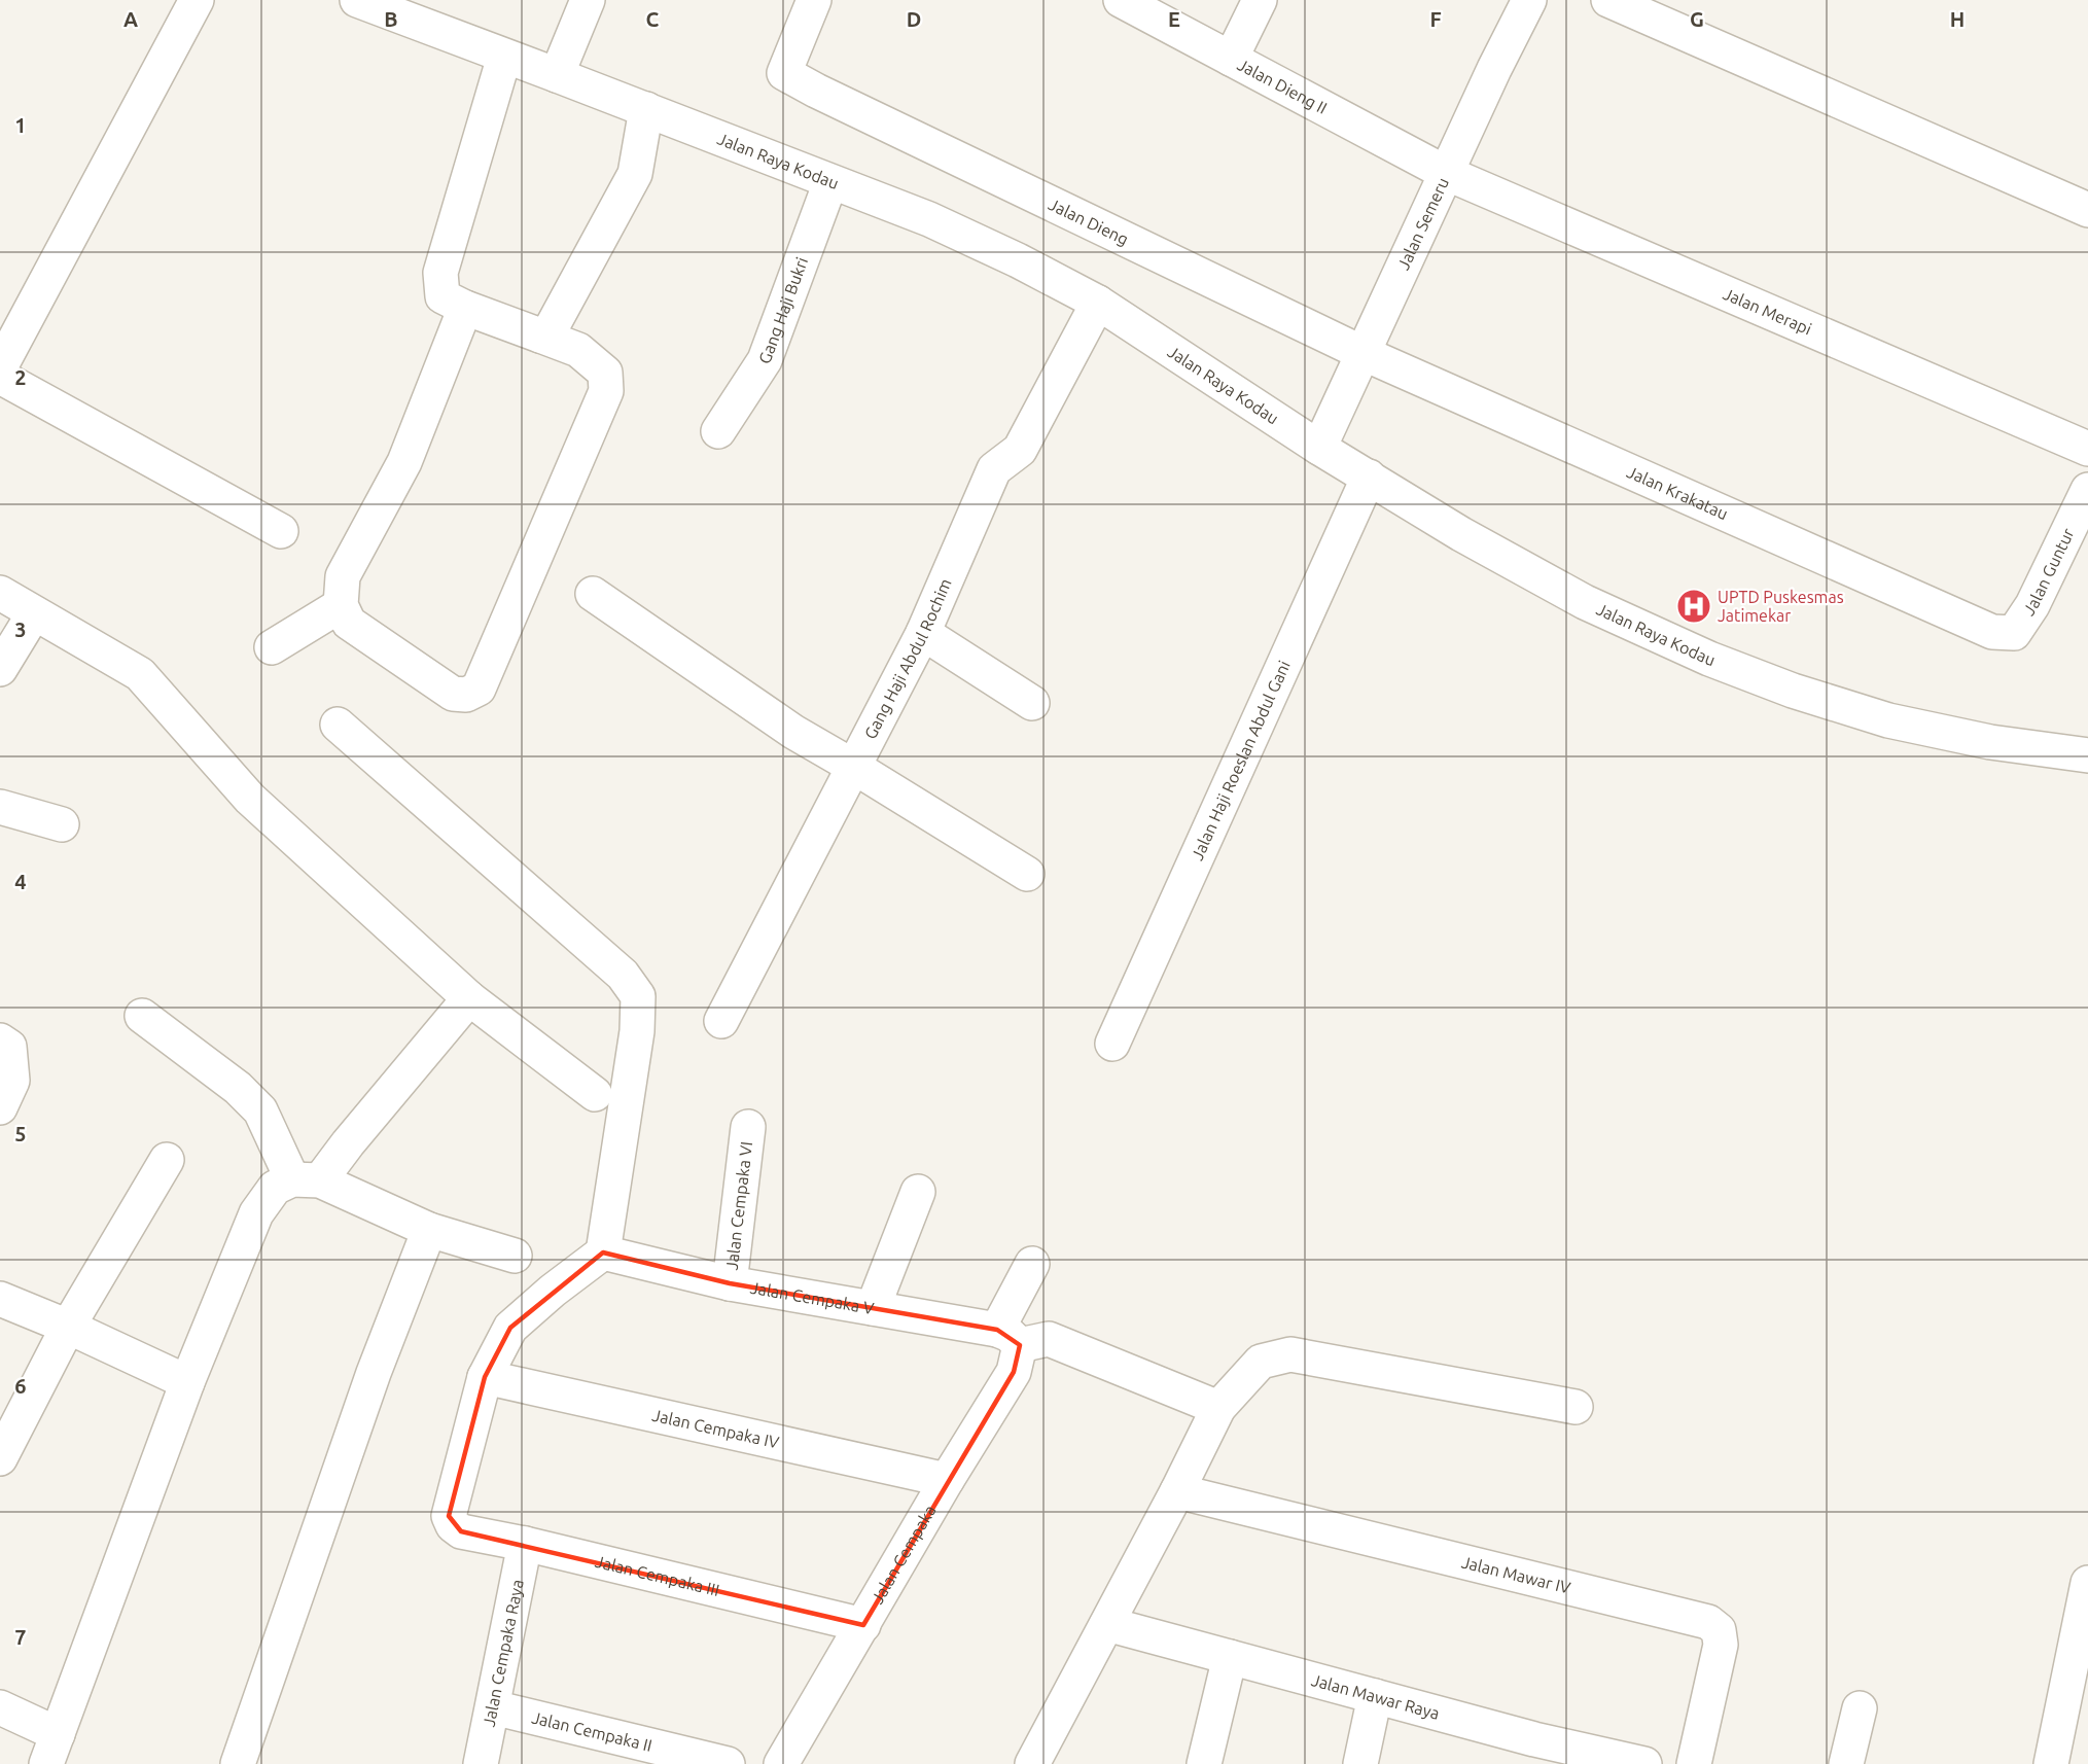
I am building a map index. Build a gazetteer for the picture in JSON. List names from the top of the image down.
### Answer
{
  "streets": {
    "street": [
      "Jalan Dieng II",
      "Jalan Raya Kodau",
      "Jalan Dieng",
      "Jalan Semeru",
      "Gang Haji Bukri",
      "Jalan Merapi",
      "Jalan Krakatau",
      "Jalan Guntur",
      "Gang Haji Abdul Rochim",
      "Jalan Haji Roeslan Abdul Gani",
      "Jalan Cempaka VI",
      "Jalan Cempaka V",
      "Jalan Cempaka IV",
      "Jalan Cempaka",
      "Jalan Cempaka III",
      "Jalan Mawar IV",
      "Jalan Cempaka Raya",
      "Jalan Mawar Raya",
      "Jalan Cempaka II"
    ]
  },
  "crossings": [
    ["Jalan Dieng II", "Jalan Semeru"],
    ["Jalan Dieng II", "Jalan Merapi"],
    ["Jalan Raya Kodau", "Jalan Semeru"],
    ["Jalan Raya Kodau", "Gang Haji Bukri"],
    ["Jalan Raya Kodau", "Gang Haji Abdul Rochim"],
    ["Jalan Raya Kodau", "Jalan Haji Roeslan Abdul Gani"],
    ["Jalan Dieng", "Jalan Semeru"],
    ["Jalan Dieng", "Jalan Krakatau"],
    ["Jalan Semeru", "Jalan Merapi"],
    ["Jalan Semeru", "Jalan Krakatau"],
    ["Jalan Krakatau", "Jalan Guntur"],
    ["Jalan Cempaka VI", "Jalan Cempaka V"],
    ["Jalan Cempaka V", "Jalan Cempaka"],
    ["Jalan Cempaka IV", "Jalan Cempaka"],
    ["Jalan Cempaka IV", "Jalan Cempaka III"],
    ["Jalan Cempaka", "Jalan Cempaka III"],
    ["Jalan Cempaka III", "Jalan Cempaka Raya"],
    ["Jalan Cempaka Raya", "Jalan Cempaka II"]
  ],
  "places": {
    "hospital": ["UPTD Puskesmas Jatimekar"]
  },
  "grid": {
    "columns": [
      "A",
      "B",
      "C",
      "D",
      "E",
      "F",
      "G",
      "H"
    ],
    "rows": [
      "1",
      "2",
      "3",
      "4",
      "5",
      "6",
      "7"
    ]
  }
}
